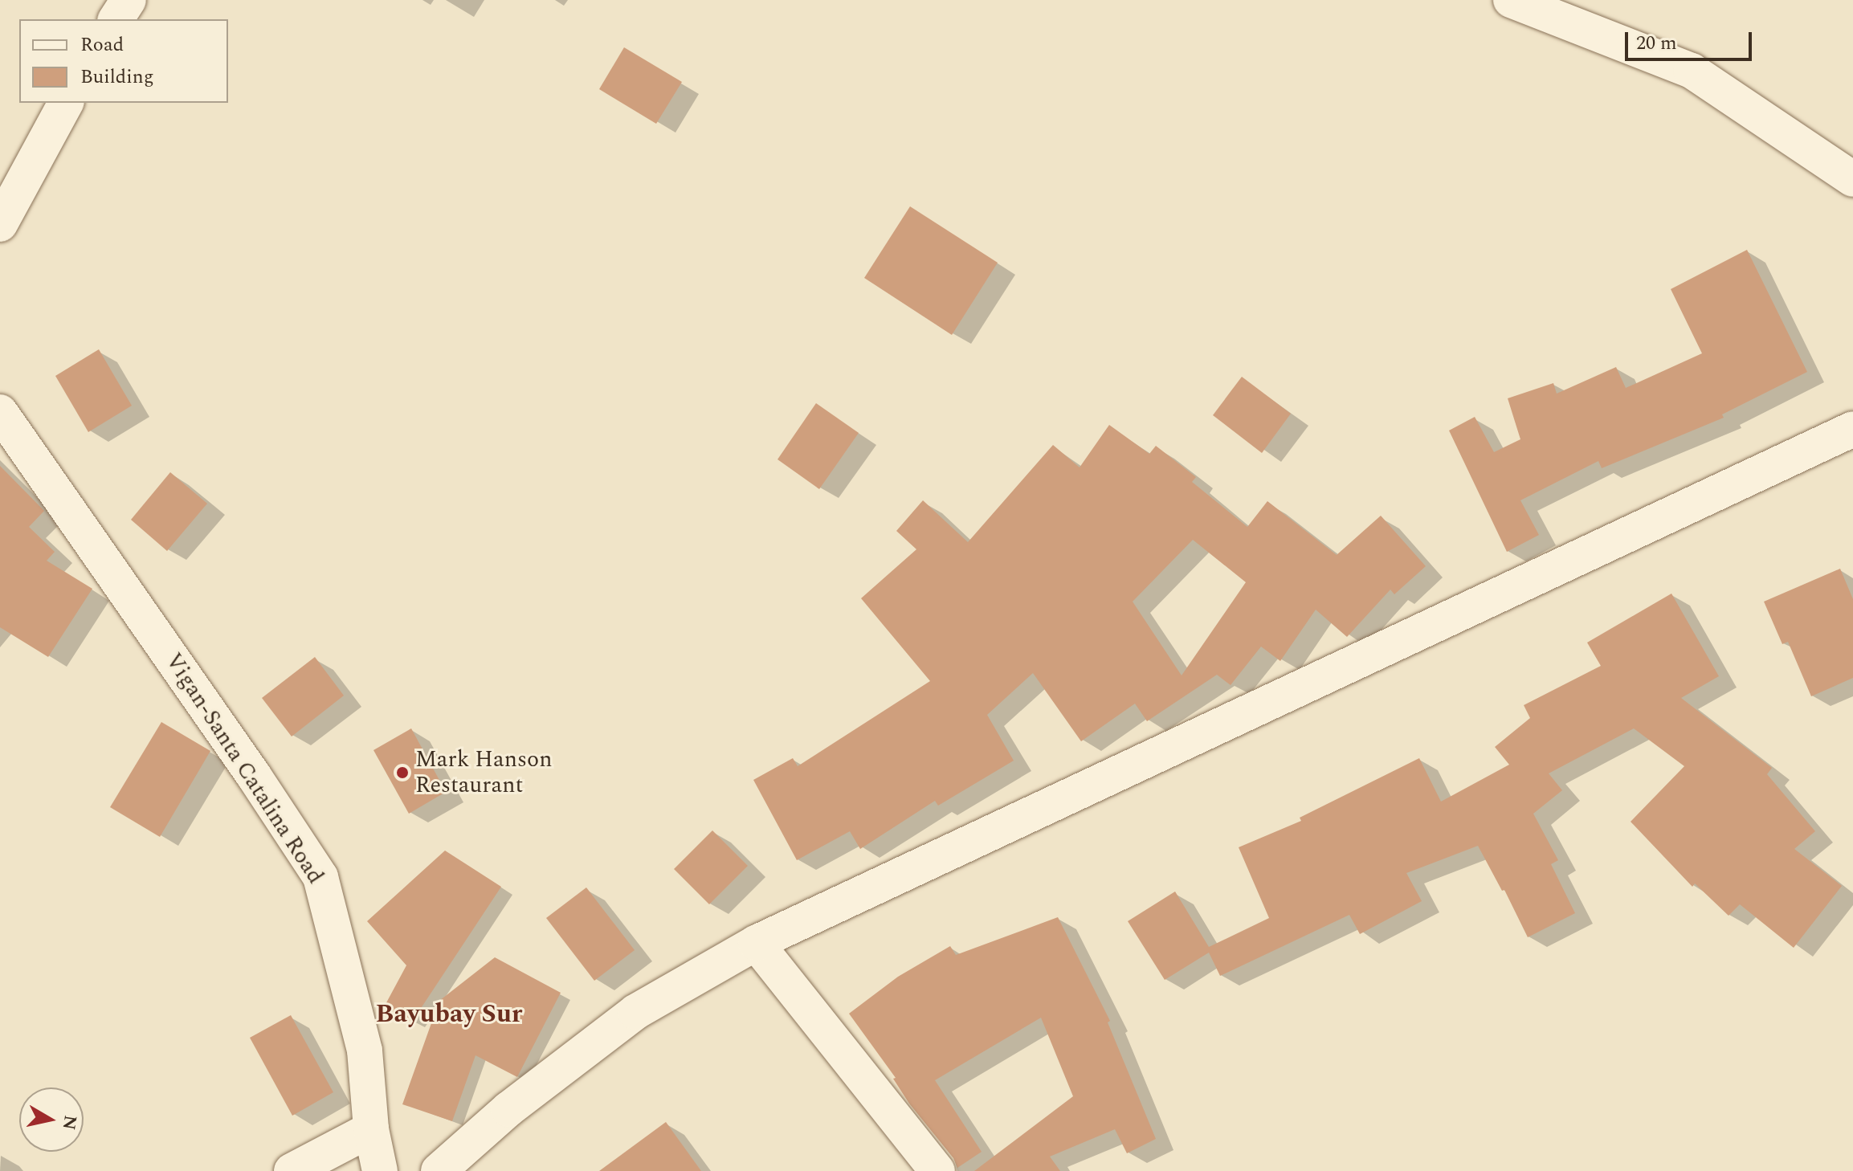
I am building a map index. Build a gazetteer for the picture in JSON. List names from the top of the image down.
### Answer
{
  "streets": {
    "main road": ["Vigan-Santa Catalina Road"]
  },
  "districts": ["Bayubay Sur"],
  "places": ["Mark Hanson Restaurant"],
  "legend": ["Road", "Building"],
  "scale_bar": "20 m",
  "north": "right"
}
